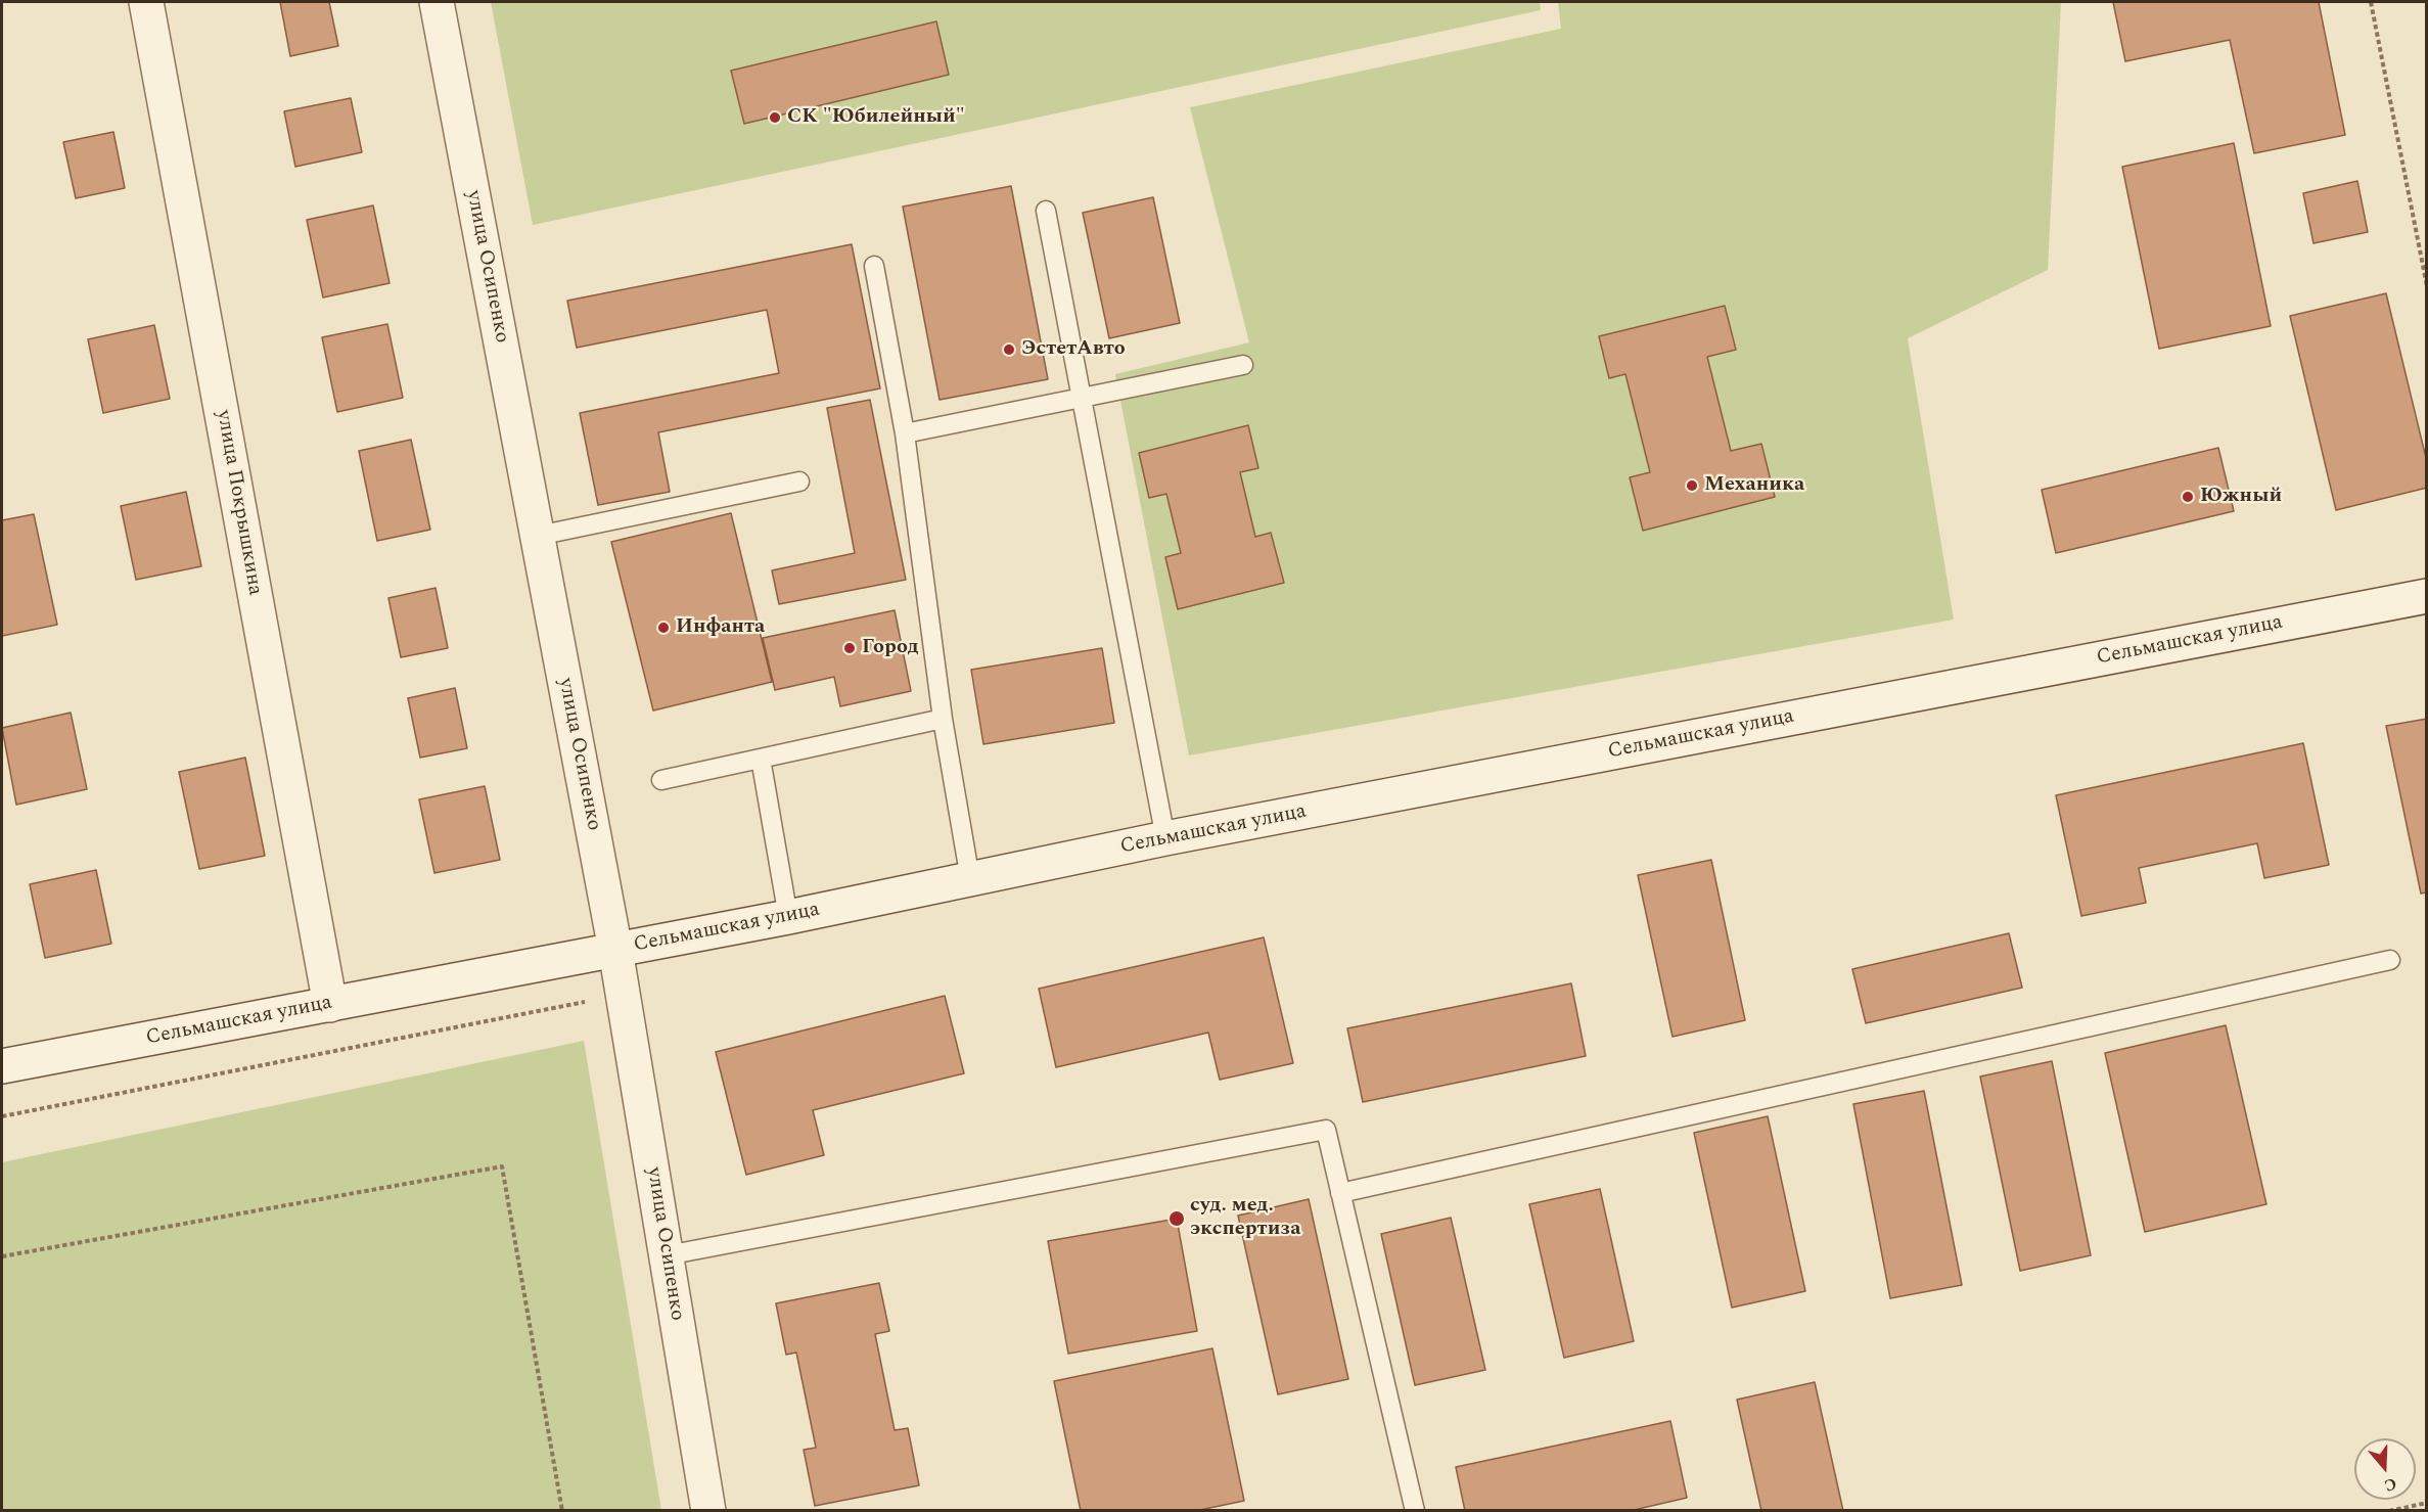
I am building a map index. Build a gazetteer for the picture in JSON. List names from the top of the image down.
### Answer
{
  "streets": {
    "street": ["улица Осипенко", "улица Покрышкина", "Сельмашская улица"]
  },
  "crossings": [
    ["улица Осипенко", "Сельмашская улица"],
    ["улица Покрышкина", "Сельмашская улица"]
  ],
  "places": [
    "СК \"Юбилейный\"",
    "ЭстетАвто",
    "Механика",
    "Южный",
    "Инфанта",
    "Город",
    "суд. мед. экспертиза"
  ],
  "north": "bottom"
}
